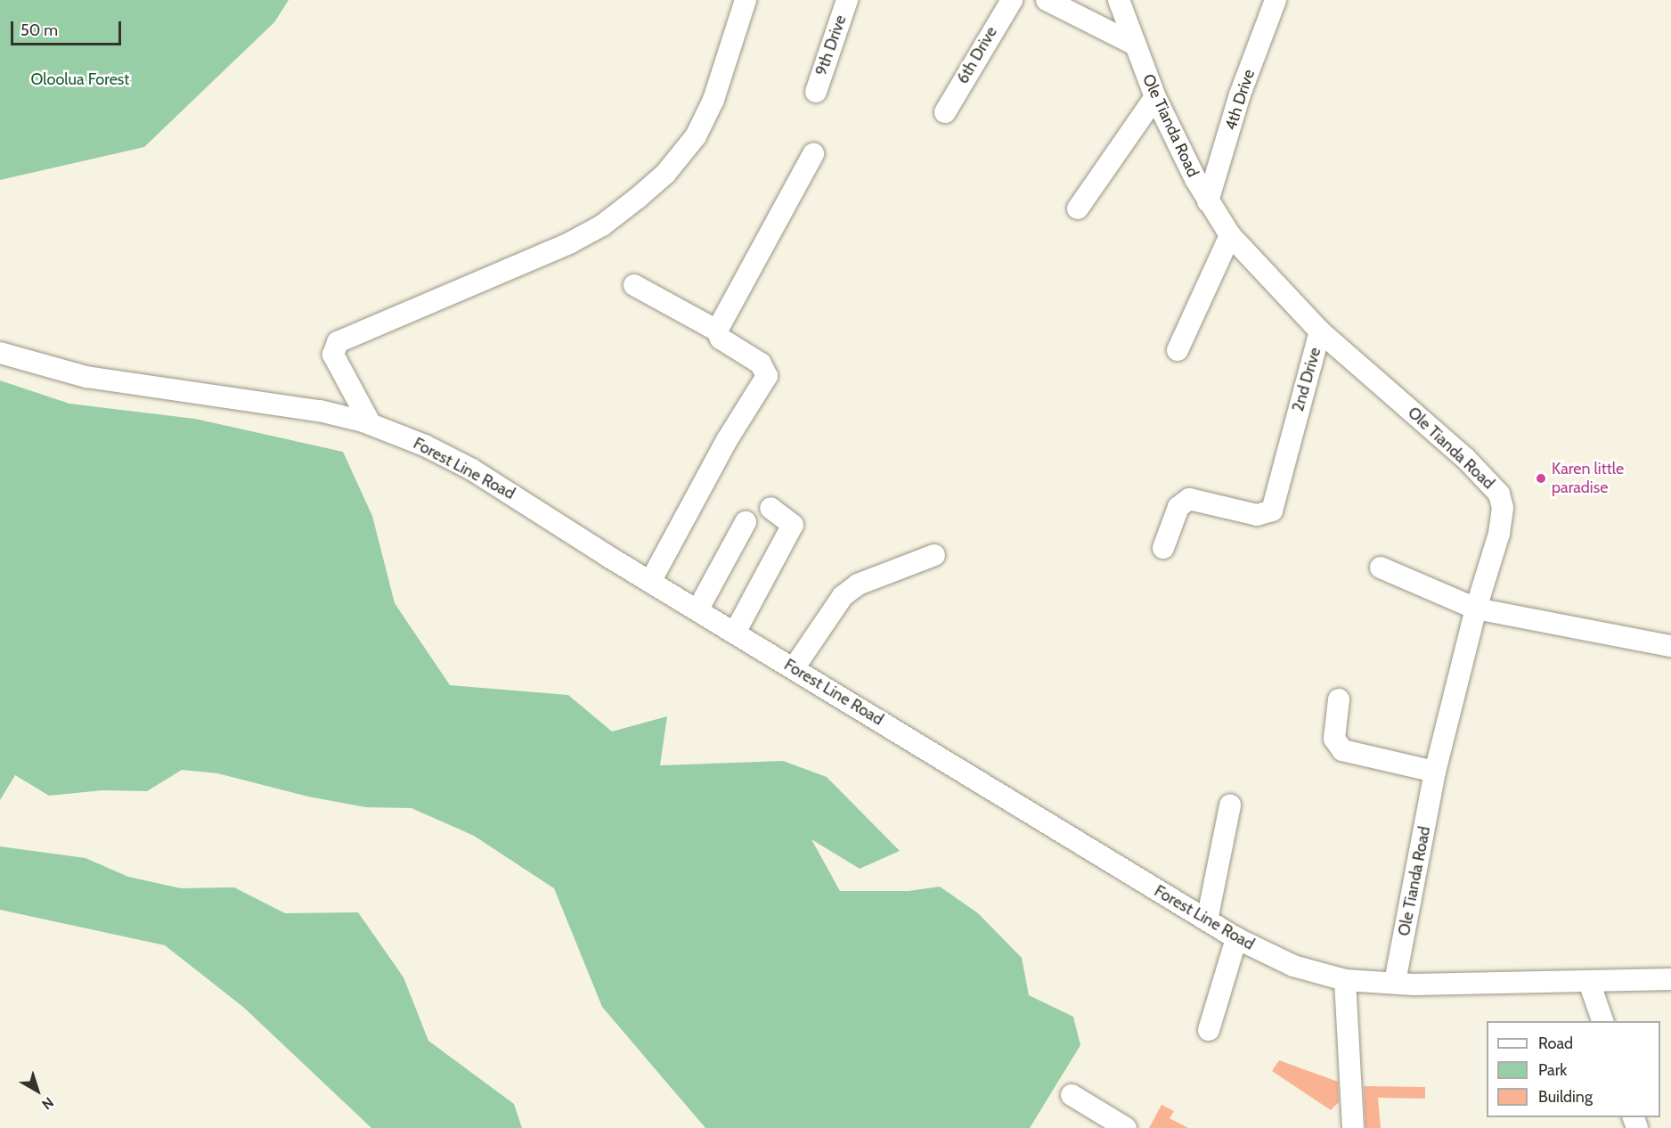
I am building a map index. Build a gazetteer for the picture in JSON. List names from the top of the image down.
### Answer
{
  "streets": {
    "street": [
      "9th Drive",
      "6th Drive",
      "4th Drive",
      "Ole Tianda Road",
      "2nd Drive",
      "Forest Line Road"
    ]
  },
  "crossings": [
    ["4th Drive", "Ole Tianda Road"],
    ["Ole Tianda Road", "2nd Drive"],
    ["Ole Tianda Road", "Forest Line Road"]
  ],
  "parks": ["Oloolua Forest"],
  "places": ["Karen little paradise"],
  "legend": ["Road", "Park", "Building"],
  "scale_bar": "50 m",
  "north": "bottom right"
}
